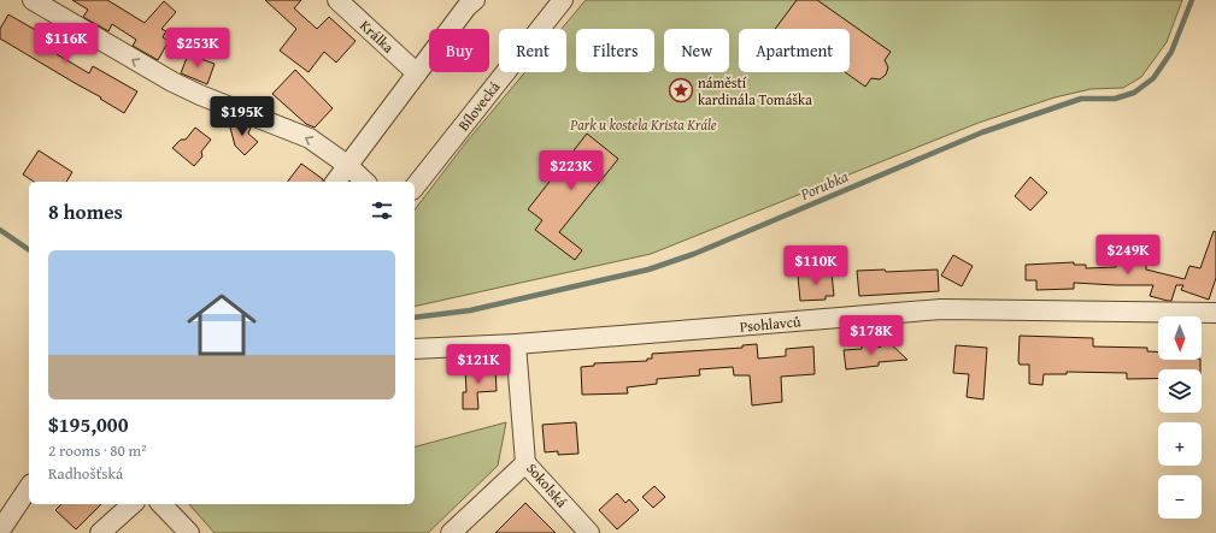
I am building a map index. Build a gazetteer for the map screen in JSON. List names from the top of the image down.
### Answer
{
  "streets": {
    "street": [
      "Králka",
      "Bílovecká",
      "Psohlavců",
      "Sokolská"
    ]
  },
  "crossings": [
    ["Psohlavců", "Sokolská"]
  ],
  "water": ["Porubka"],
  "parks": ["Park u kostela Krista Krále"],
  "places": {
    "place": ["náměstí kardinála Tomáška"]
  },
  "north": "bottom",
  "page": {
    "price": [
      "$116K",
      "$253K",
      "$195K",
      "$223K",
      "$249K",
      "$110K",
      "$178K",
      "$121K"
    ],
    "chip": [
      "Buy",
      "Rent",
      "Filters",
      "New",
      "Apartment"
    ],
    "heading": "8 homes",
    "list": [
      {
        "name": "$195,000",
        "note": "2 rooms · 80 m² · Radhošťská"
      }
    ],
    "map_buttons": ["+", "−"]
  }
}
